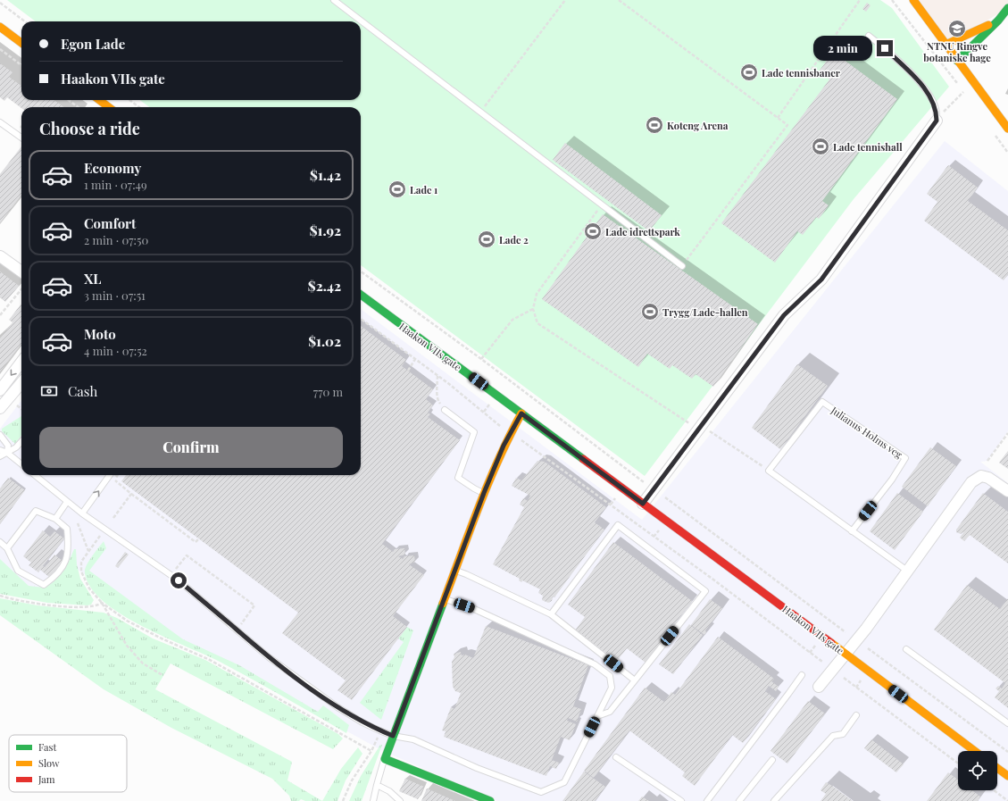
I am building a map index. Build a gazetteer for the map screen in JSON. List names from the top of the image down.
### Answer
{
  "streets": {
    "main road": ["Haakon VIIs gate"],
    "lane": ["Julianus Holms veg"]
  },
  "places": {
    "school or university": ["NTNU Ringve botaniske hage"],
    "sports": [
      "Lade tennisbaner",
      "Koteng Arena",
      "Lade tennishall",
      "Lade 1",
      "Lade idrettspark",
      "Lade 2",
      "Trygg/Lade-hallen"
    ]
  },
  "legend": ["Fast", "Slow", "Jam"],
  "page": {
    "banner": ["Egon Lade", "Haakon VIIs gate"],
    "bubble": "2 min",
    "heading": "Choose a ride",
    "list": [
      {
        "name": "Economy",
        "note": "1 min · 07:49",
        "value": "$1.42"
      },
      {
        "name": "Comfort",
        "note": "2 min · 07:50",
        "value": "$1.92"
      },
      {
        "name": "XL",
        "note": "3 min · 07:51",
        "value": "$2.42"
      },
      {
        "name": "Moto",
        "note": "4 min · 07:52",
        "value": "$1.02"
      }
    ],
    "pay": ["Cash", "770 m"],
    "buttons": "Confirm"
  }
}
